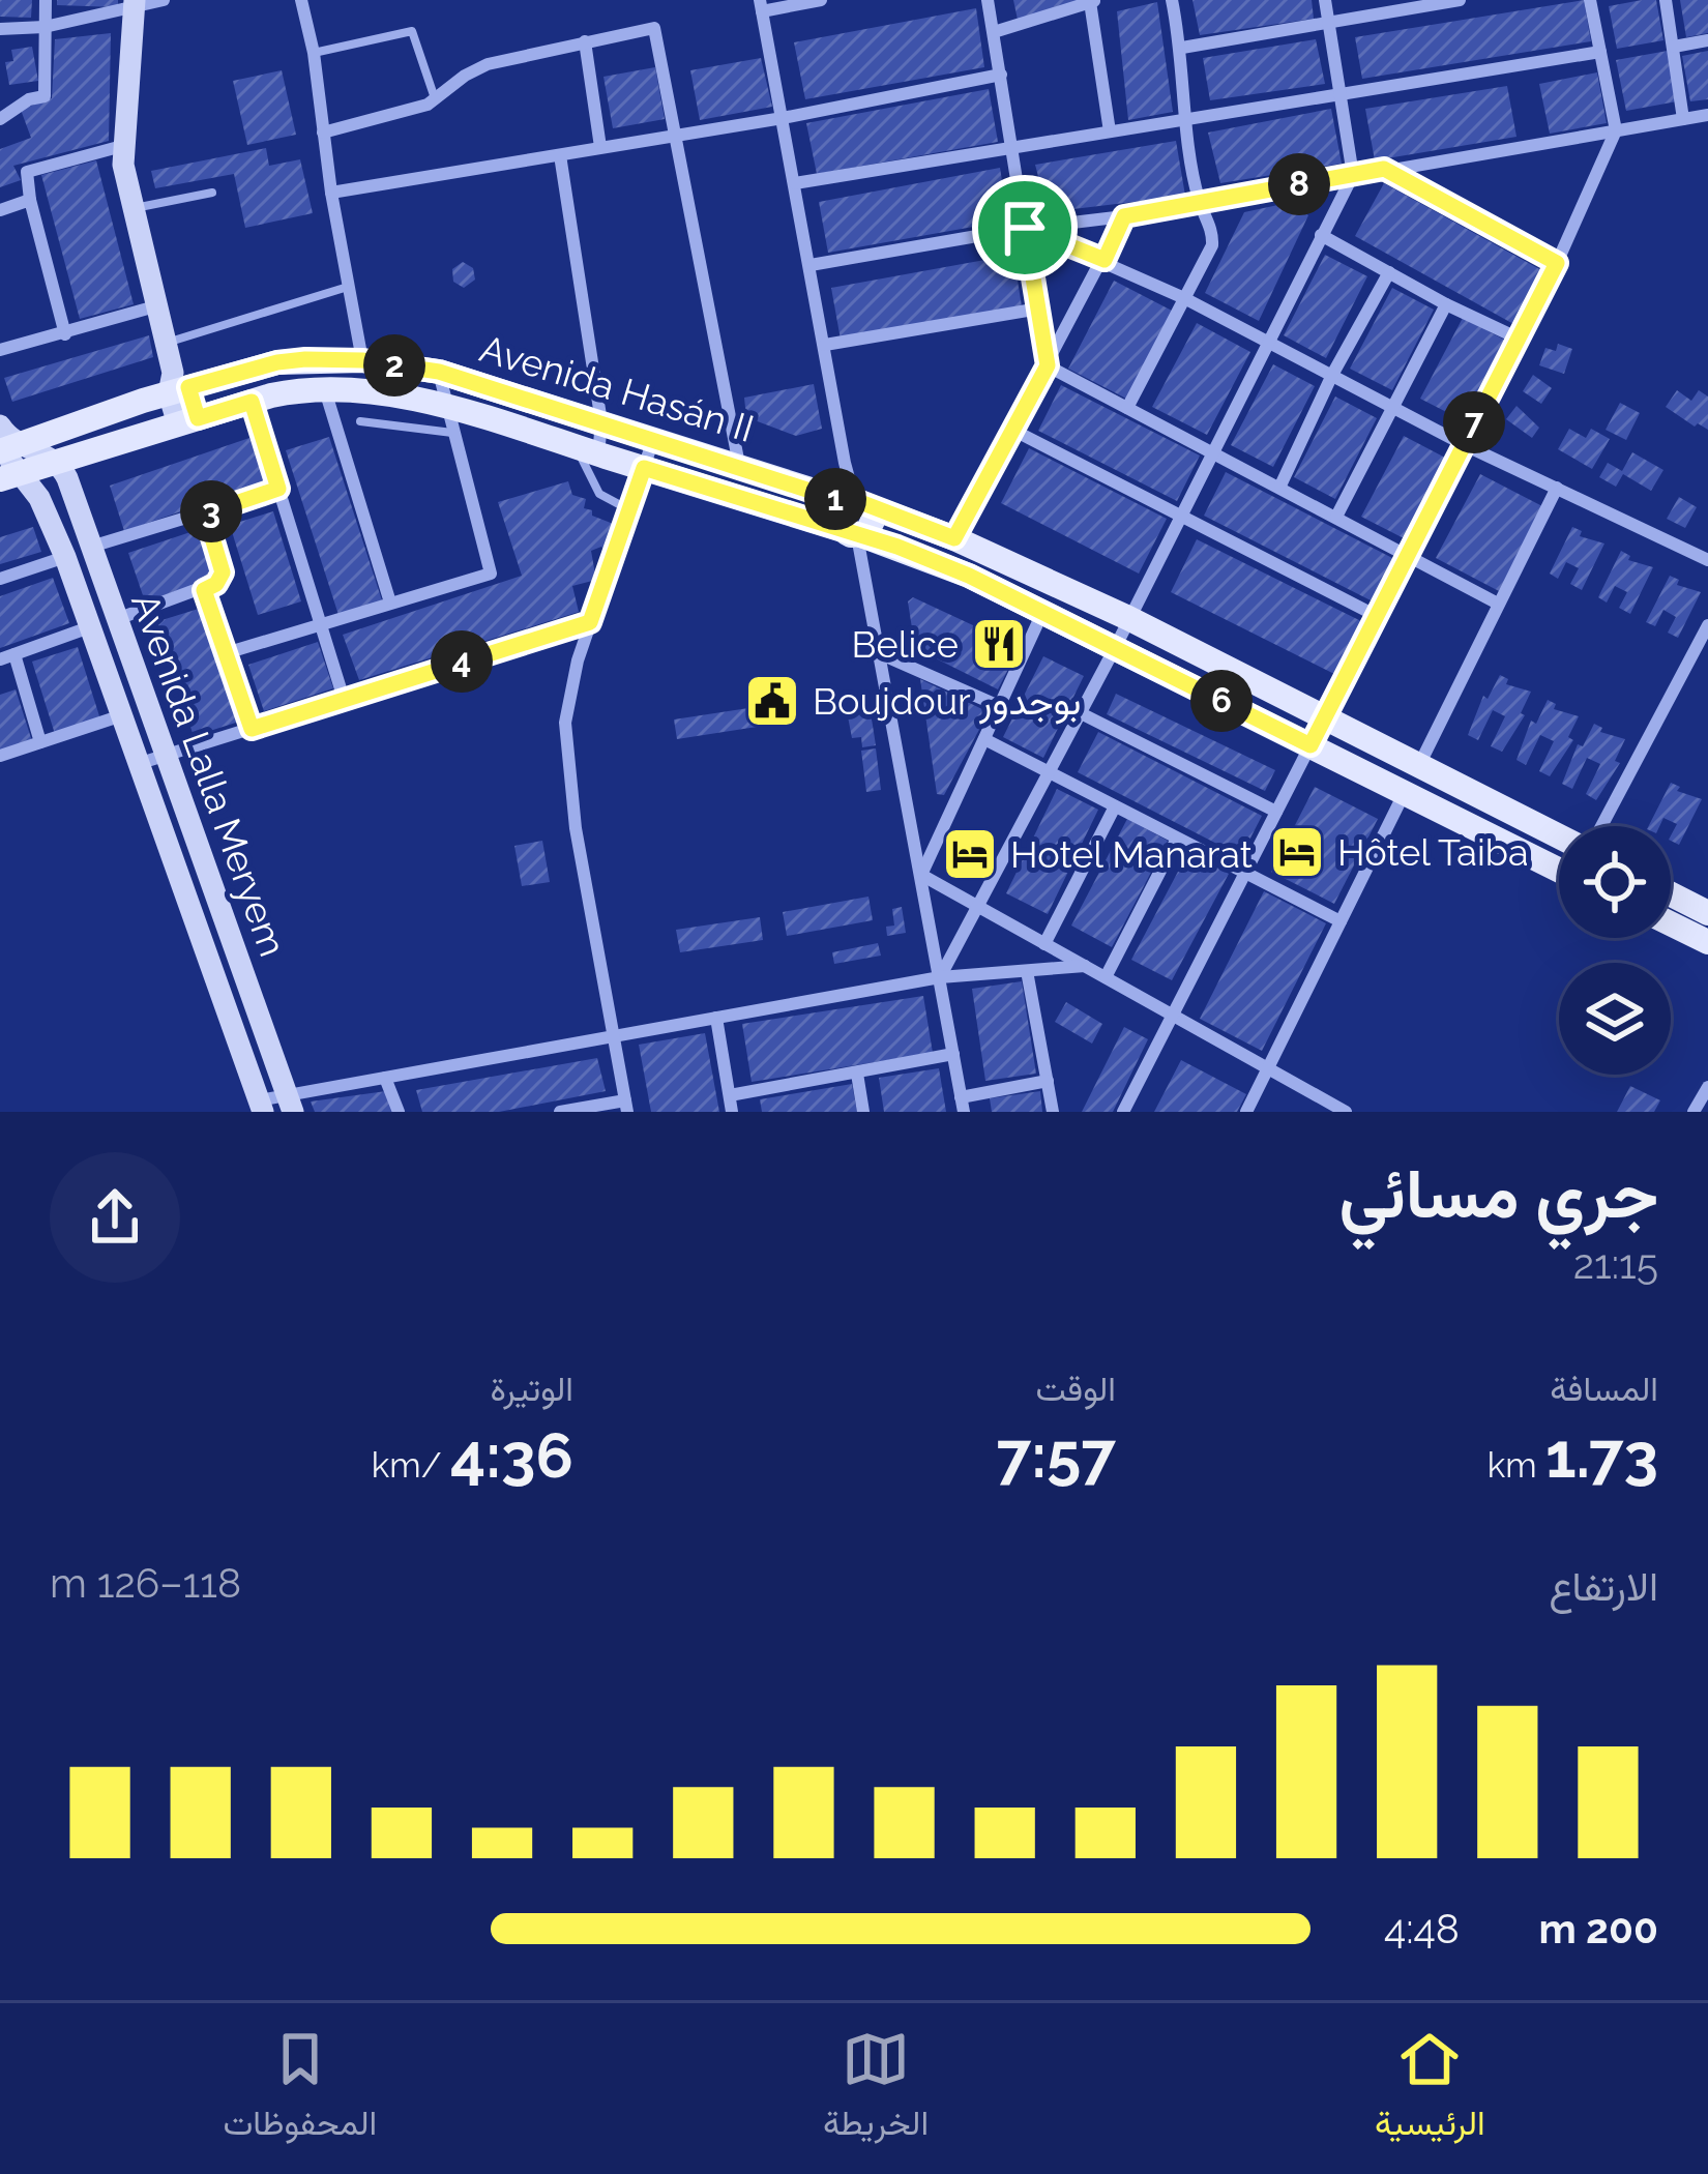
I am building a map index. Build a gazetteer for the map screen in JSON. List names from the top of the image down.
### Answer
{
  "streets": {
    "main road": ["Avenida Hasán II"],
    "street": ["Avenida Lalla Meryem"]
  },
  "crossings": [
    ["Avenida Hasán II", "Avenida Lalla Meryem"]
  ],
  "places": {
    "restaurant": ["Belice"],
    "public building": ["Boujdour بوجدور"],
    "hotel": ["Hôtel Taiba", "Hotel Manarat"]
  },
  "page": {
    "pins": [
      "8",
      "2",
      "7",
      "1",
      "3",
      "4",
      "6"
    ],
    "heading": ["جري مسائي", "21:15"],
    "stats": [
      ["المسافة", "1.73 km"],
      ["الوقت", "7:57"],
      ["الوتيرة", "4:36 /km"]
    ],
    "chart": ["الارتفاع", "118–126 m"],
    "list": [
      {
        "name": "200 m",
        "note": "4:48"
      }
    ],
    "tabs": ["الرئيسية", "الخريطة", "المحفوظات"]
  }
}
